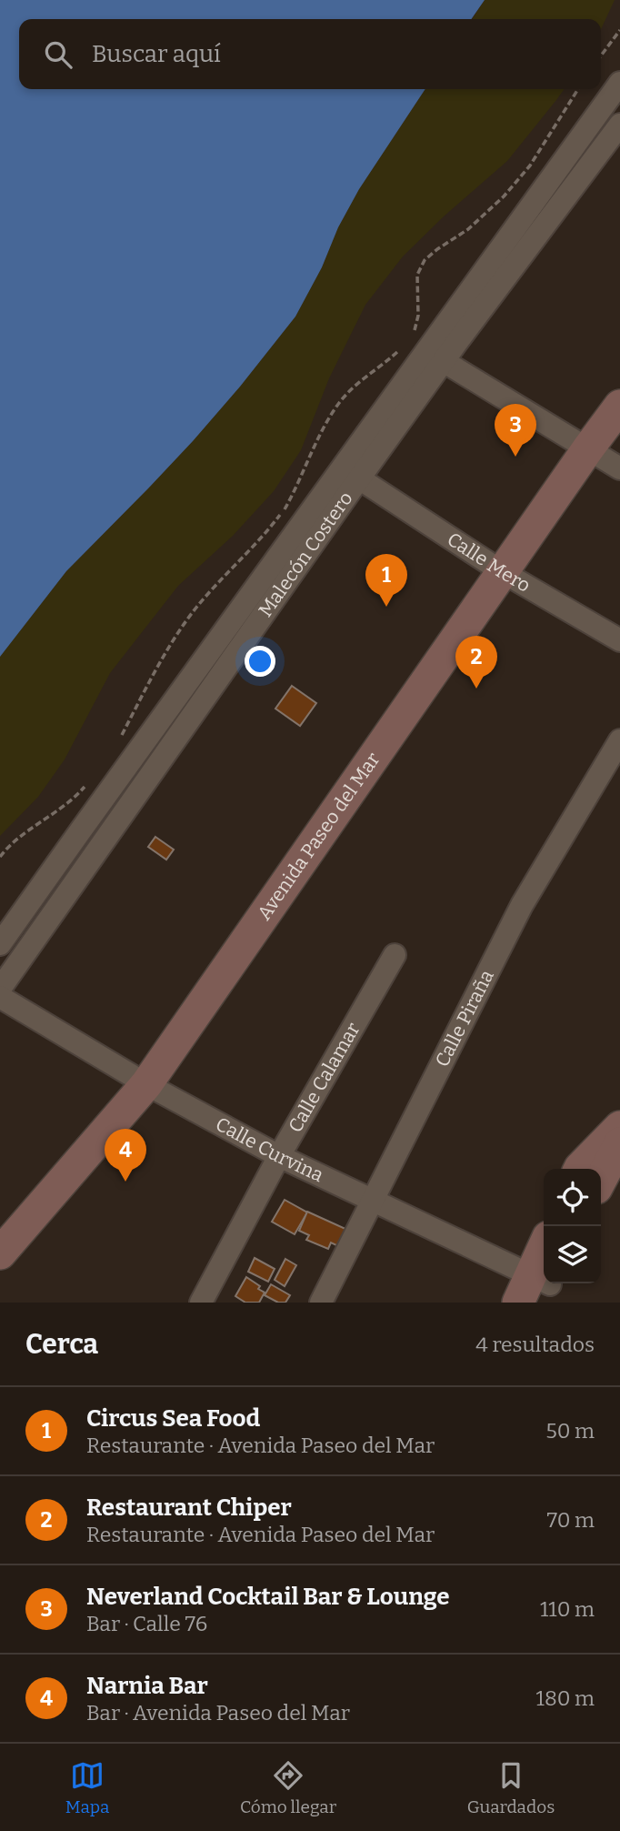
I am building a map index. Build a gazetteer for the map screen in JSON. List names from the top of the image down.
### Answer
{
  "streets": {
    "street": [
      "Malecón Costero",
      "Calle Mero",
      "Avenida Paseo del Mar",
      "Calle Piraña",
      "Calle Calamar",
      "Calle Curvina"
    ]
  },
  "crossings": [
    ["Malecón Costero", "Calle Mero"],
    ["Calle Mero", "Avenida Paseo del Mar"],
    ["Avenida Paseo del Mar", "Calle Curvina"],
    ["Calle Piraña", "Calle Curvina"],
    ["Calle Calamar", "Calle Curvina"]
  ],
  "page": {
    "search": "Buscar aquí",
    "pins": [
      "3",
      "1",
      "2",
      "4"
    ],
    "heading": ["Cerca", "4 resultados"],
    "list": [
      {
        "mark": "1",
        "name": "Circus Sea Food",
        "note": "Restaurante · Avenida Paseo del Mar",
        "value": "50 m"
      },
      {
        "mark": "2",
        "name": "Restaurant Chiper",
        "note": "Restaurante · Avenida Paseo del Mar",
        "value": "70 m"
      },
      {
        "mark": "3",
        "name": "Neverland Cocktail Bar & Lounge",
        "note": "Bar · Calle 76",
        "value": "110 m"
      },
      {
        "mark": "4",
        "name": "Narnia Bar",
        "note": "Bar · Avenida Paseo del Mar",
        "value": "180 m"
      }
    ],
    "nav": ["Mapa", "Cómo llegar", "Guardados"]
  }
}
